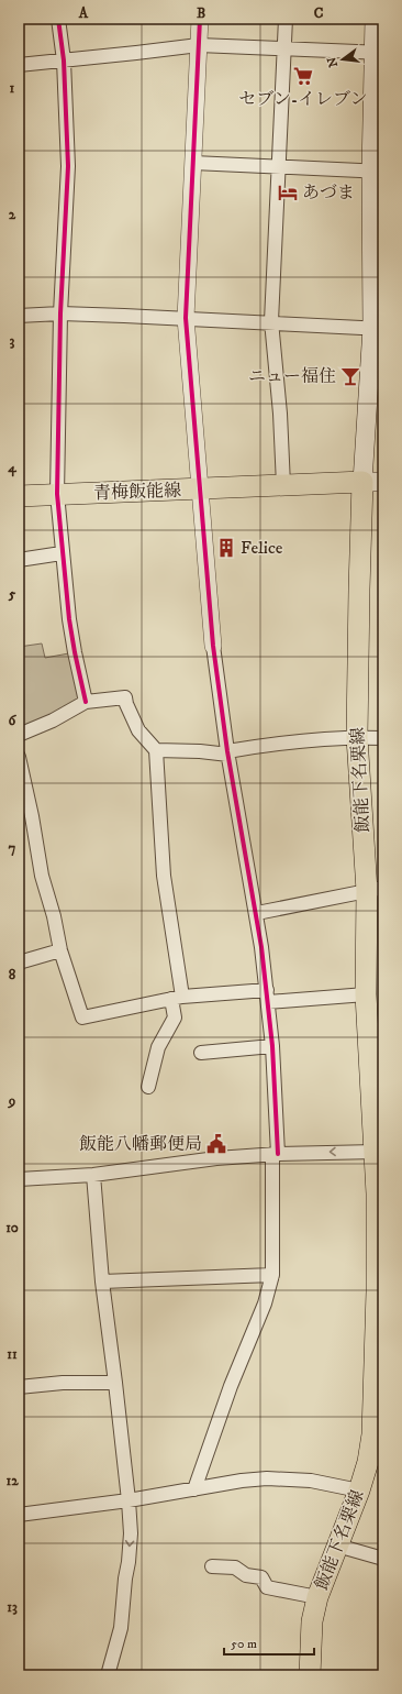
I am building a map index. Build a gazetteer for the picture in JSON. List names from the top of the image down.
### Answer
{
  "streets": {
    "main road": ["青梅飯能線", "飯能下名栗線"]
  },
  "crossings": [
    ["青梅飯能線", "飯能下名栗線"]
  ],
  "places": {
    "supermarket": ["セブン-イレブン"],
    "hotel": ["あづま"],
    "bar": ["ニュー福住"],
    "building": ["Felice"],
    "public building": ["飯能八幡郵便局"]
  },
  "scale_bar": "50 m",
  "north": "left",
  "grid": {
    "columns": ["A", "B", "C"],
    "rows": [
      "1",
      "2",
      "3",
      "4",
      "5",
      "6",
      "7",
      "8",
      "9",
      "10",
      "11",
      "12",
      "13"
    ]
  }
}
